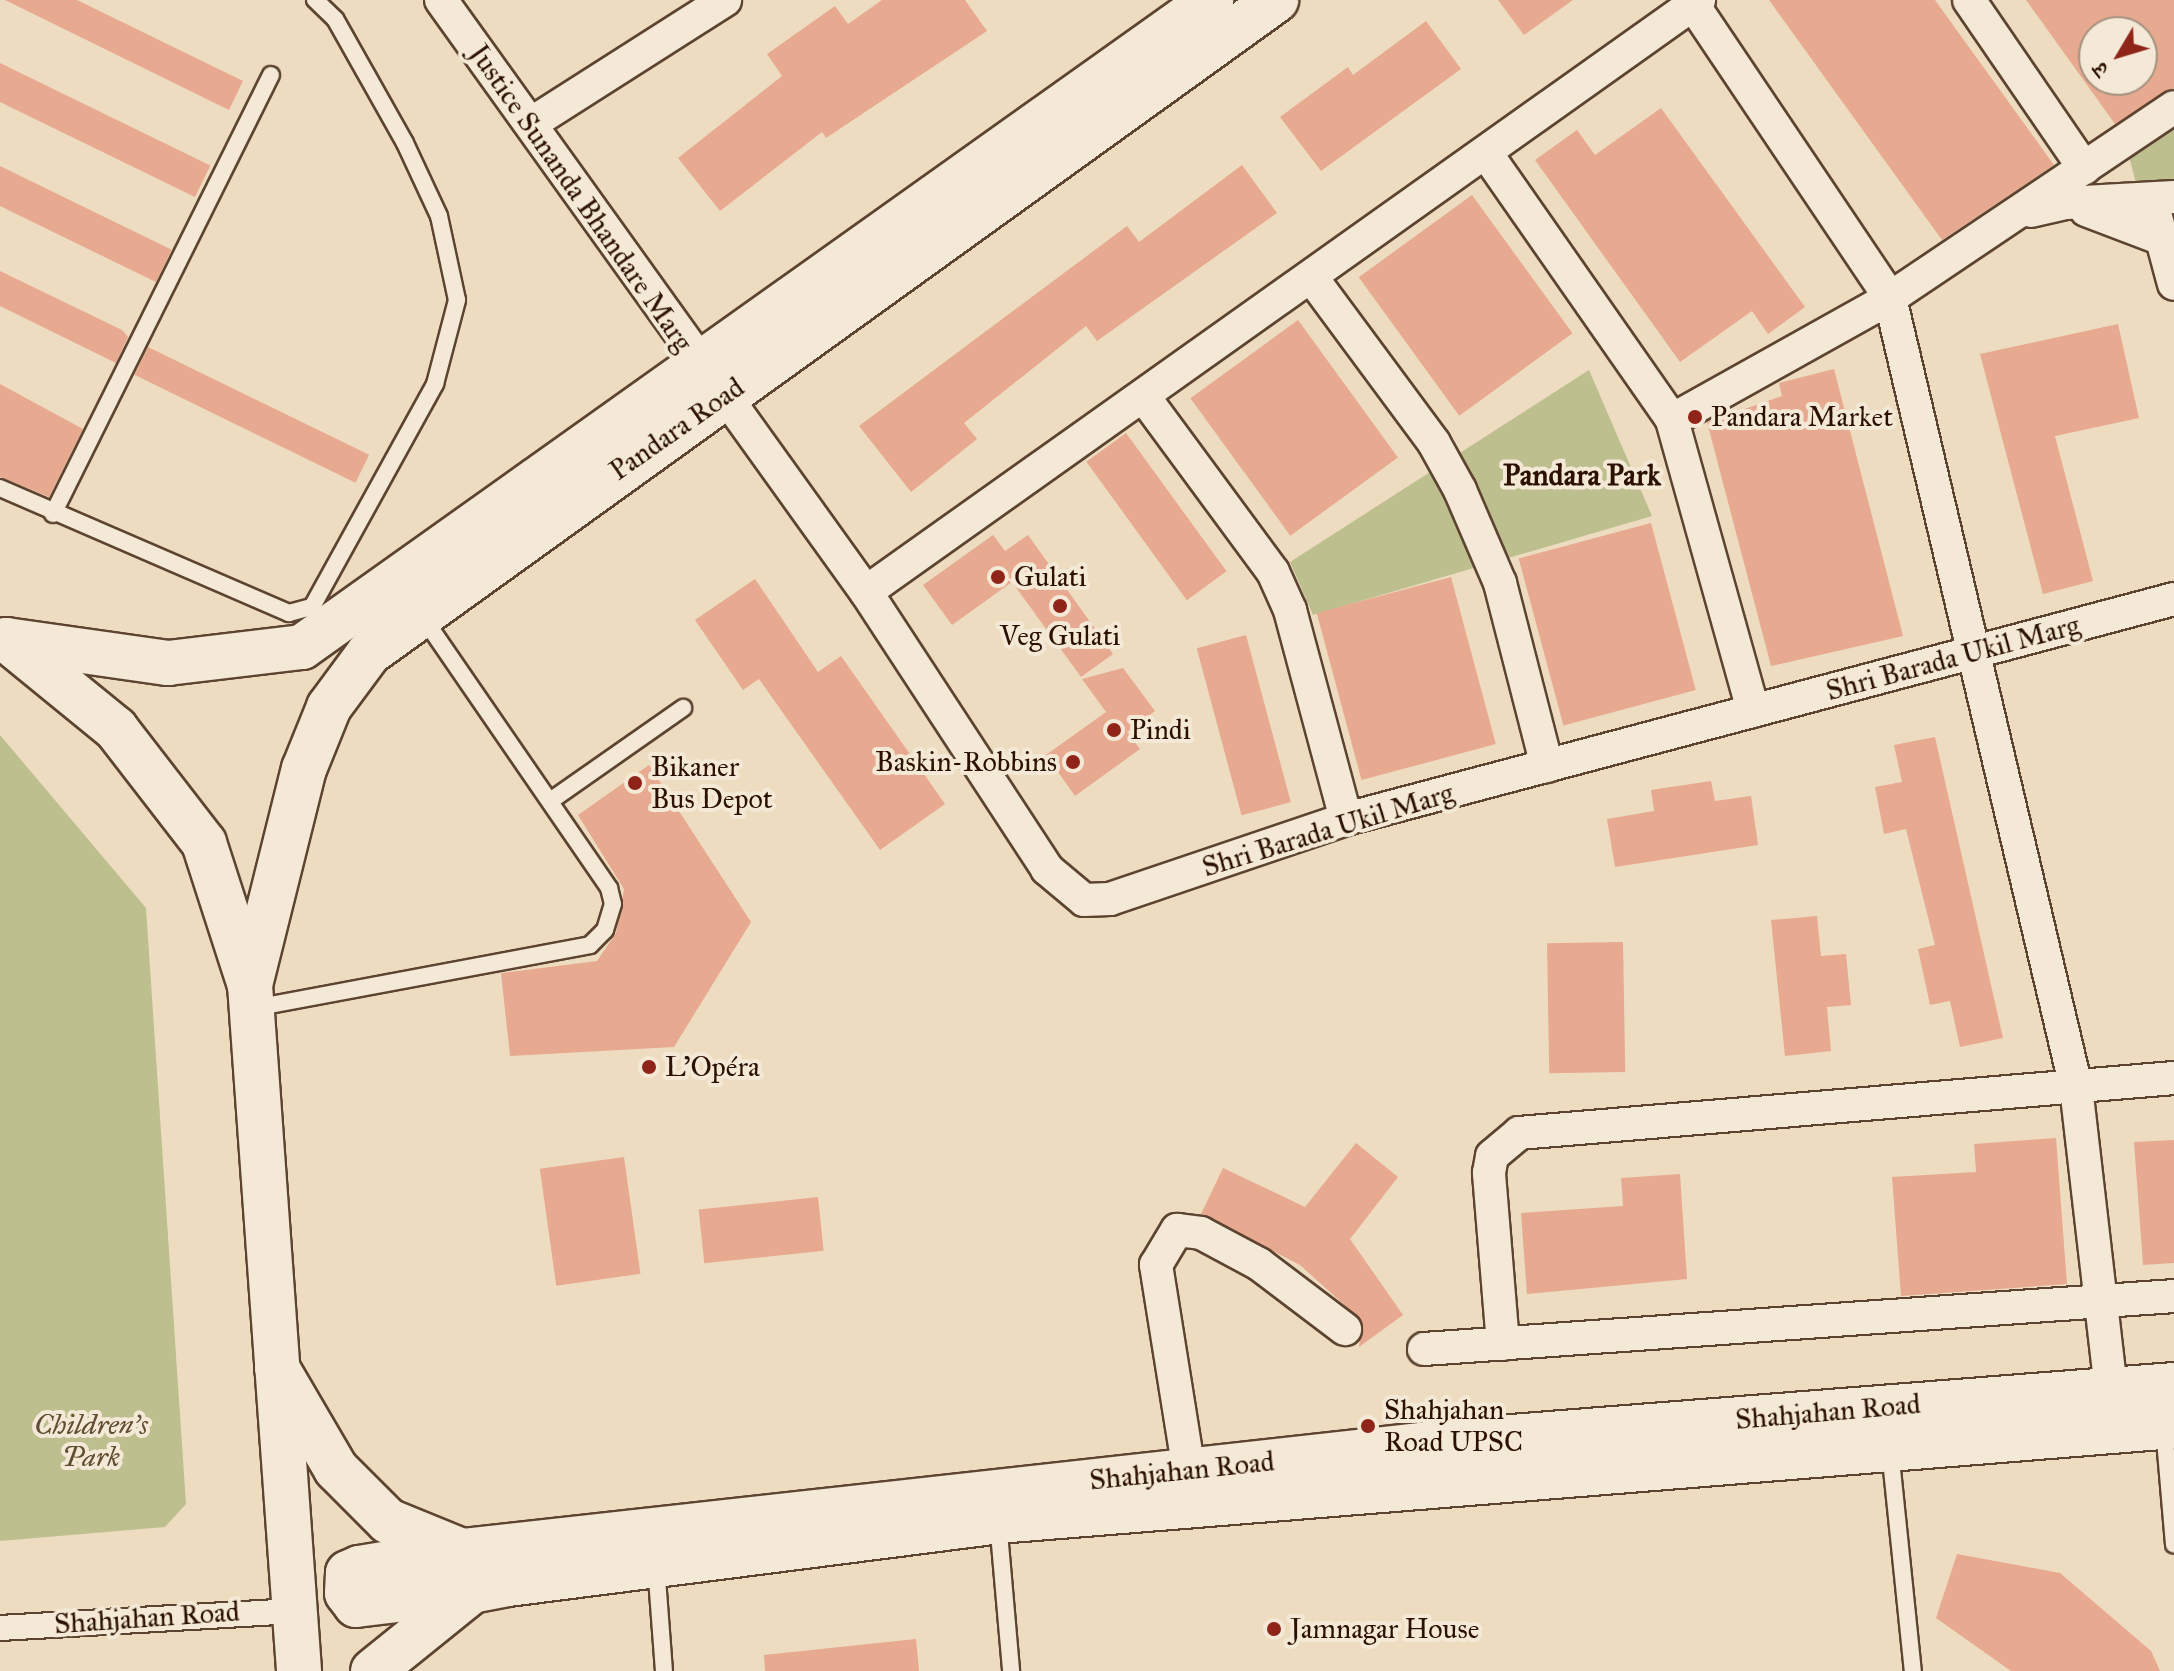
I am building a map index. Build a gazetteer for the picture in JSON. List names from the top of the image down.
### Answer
{
  "streets": {
    "main road": ["Pandara Road", "Shahjahan Road"],
    "street": ["Justice Sunanda Bhandare Marg", "Shri Barada Ukil Marg"]
  },
  "crossings": [
    ["Justice Sunanda Bhandare Marg", "Pandara Road"],
    ["Justice Sunanda Bhandare Marg", "Shri Barada Ukil Marg"],
    ["Pandara Road", "Shri Barada Ukil Marg"]
  ],
  "districts": ["Pandara Park"],
  "parks": ["Children's Park"],
  "places": [
    "Pandara Market",
    "Gulati",
    "Veg Gulati",
    "Pindi",
    "Baskin-Robbins",
    "Bikaner Bus Depot",
    "L'Opéra",
    "Shahjahan Road UPSC",
    "Jamnagar House"
  ],
  "north": "bottom left"
}
